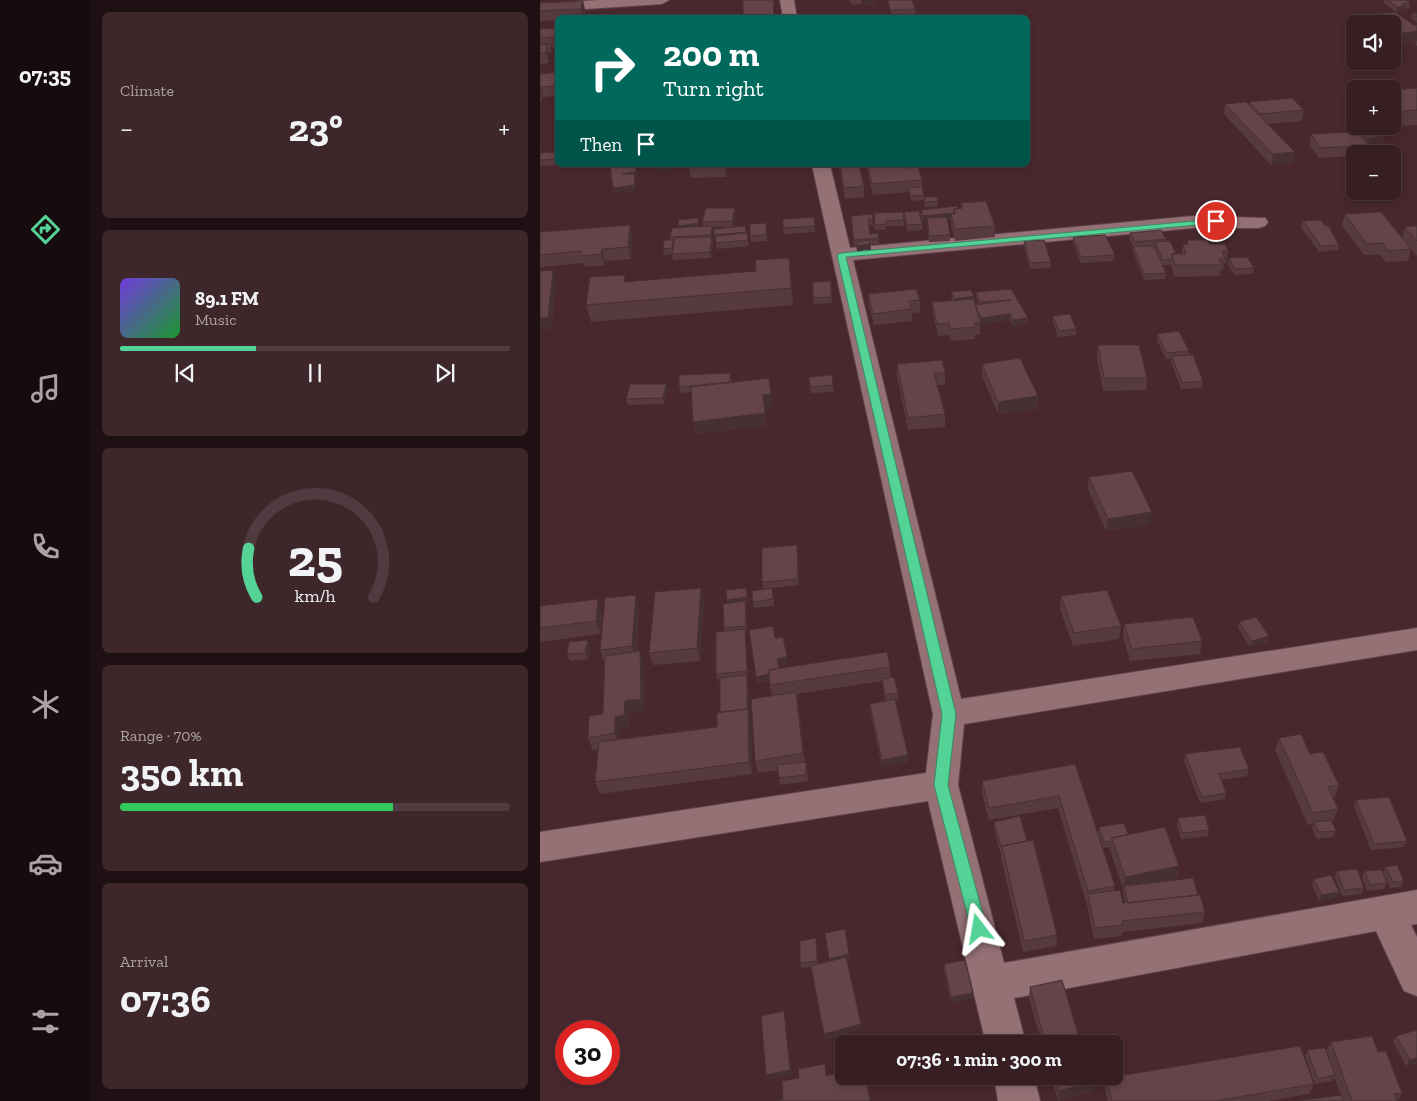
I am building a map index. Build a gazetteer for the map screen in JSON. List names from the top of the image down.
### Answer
{
  "page": {
    "tabs": "07:35",
    "tile": [
      "Climate",
      ["Range · 70%", "350 km"],
      ["Arrival", "07:36"]
    ],
    "map_buttons": ["+", "−"],
    "turn": ["200 m", "Turn right"],
    "heat": ["−", "23°", "+"],
    "then": "Then",
    "song": ["89.1 FM", "Music"],
    "limit": "30",
    "trip": "07:36 · 1 min · 300 m",
    "gauge": ["25", "km/h"]
  }
}
